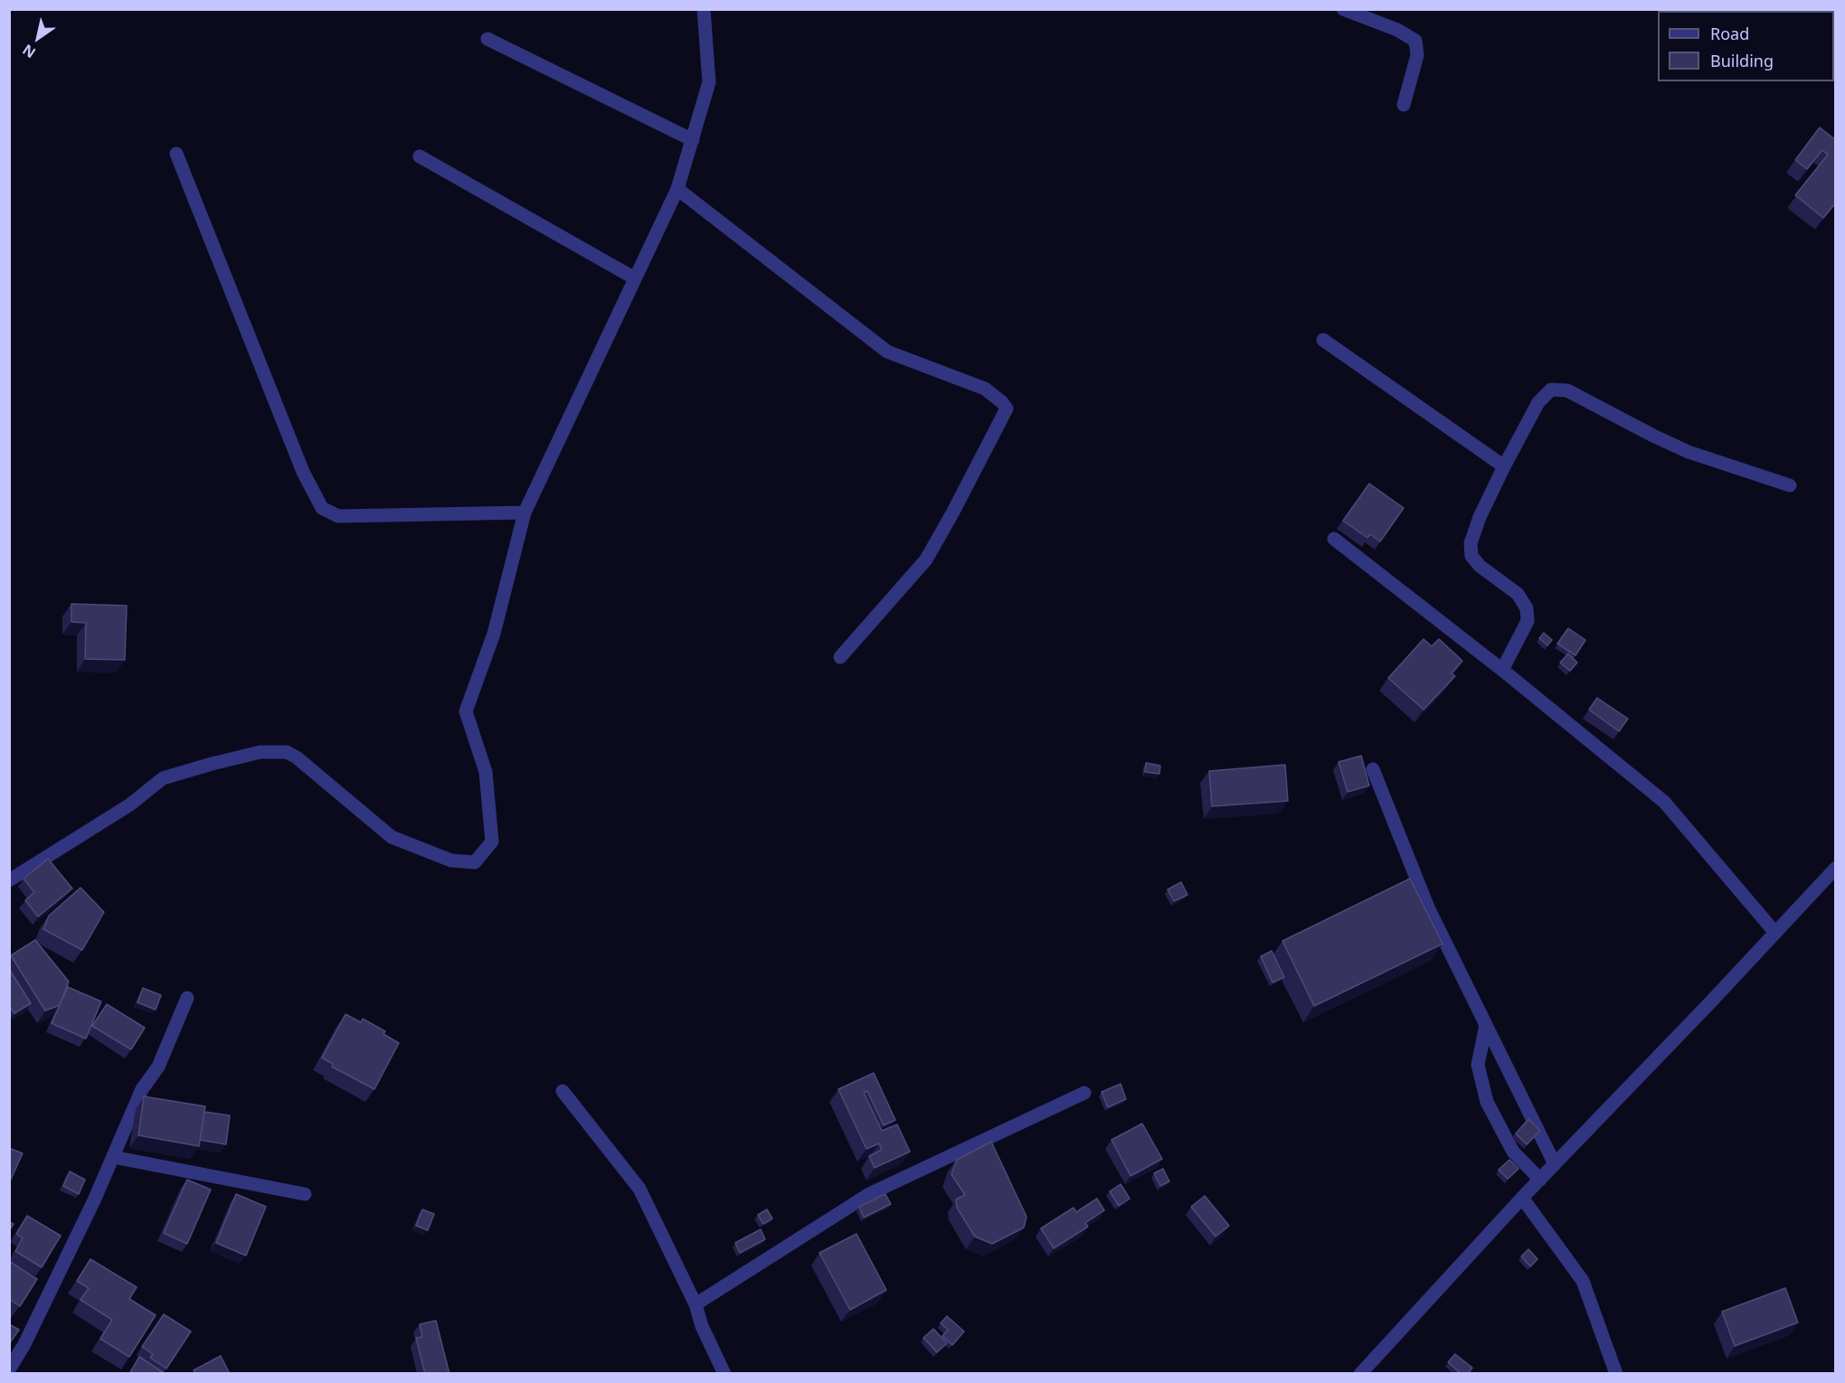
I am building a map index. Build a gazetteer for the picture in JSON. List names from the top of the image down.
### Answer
{
  "legend": ["Road", "Building"],
  "north": "bottom left"
}
